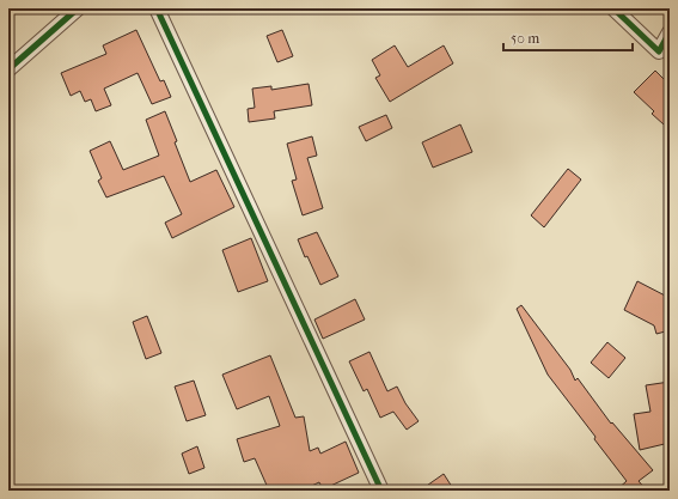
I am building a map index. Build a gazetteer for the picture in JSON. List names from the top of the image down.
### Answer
{
  "scale_bar": "50 m"
}
